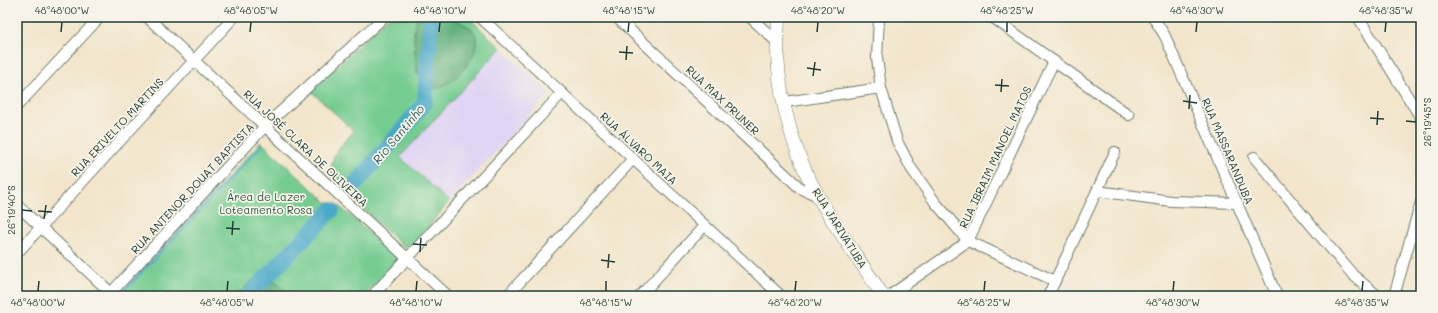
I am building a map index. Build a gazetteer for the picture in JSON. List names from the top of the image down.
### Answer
{
  "streets": {
    "main road": ["RUA JARIVATUBA"],
    "street": [
      "RUA MAX PRUNER",
      "RUA ERIVELTO MARTINS",
      "RUA JOSÉ CLARA DE OLIVEIRA",
      "RUA ÁLVARO MAIA",
      "RUA MASSARANDUBA",
      "RUA IBRAIM MANOEL MATOS",
      "RUA ANTENOR DOUAT BAPTISTA"
    ]
  },
  "crossings": [
    ["RUA MAX PRUNER", "RUA JARIVATUBA"],
    ["RUA ERIVELTO MARTINS", "RUA JOSÉ CLARA DE OLIVEIRA"],
    ["RUA JOSÉ CLARA DE OLIVEIRA", "RUA ANTENOR DOUAT BAPTISTA"]
  ],
  "water": ["Rio Santinho"],
  "parks": ["Área de Lazer Loteamento Rosa"],
  "coordinates": [
    "48°48'00\"W",
    "48°48'05\"W",
    "48°48'10\"W",
    "48°48'15\"W",
    "48°48'20\"W",
    "48°48'25\"W",
    "48°48'30\"W",
    "48°48'35\"W",
    "26°19'45\"S",
    "26°19'40\"S"
  ]
}
